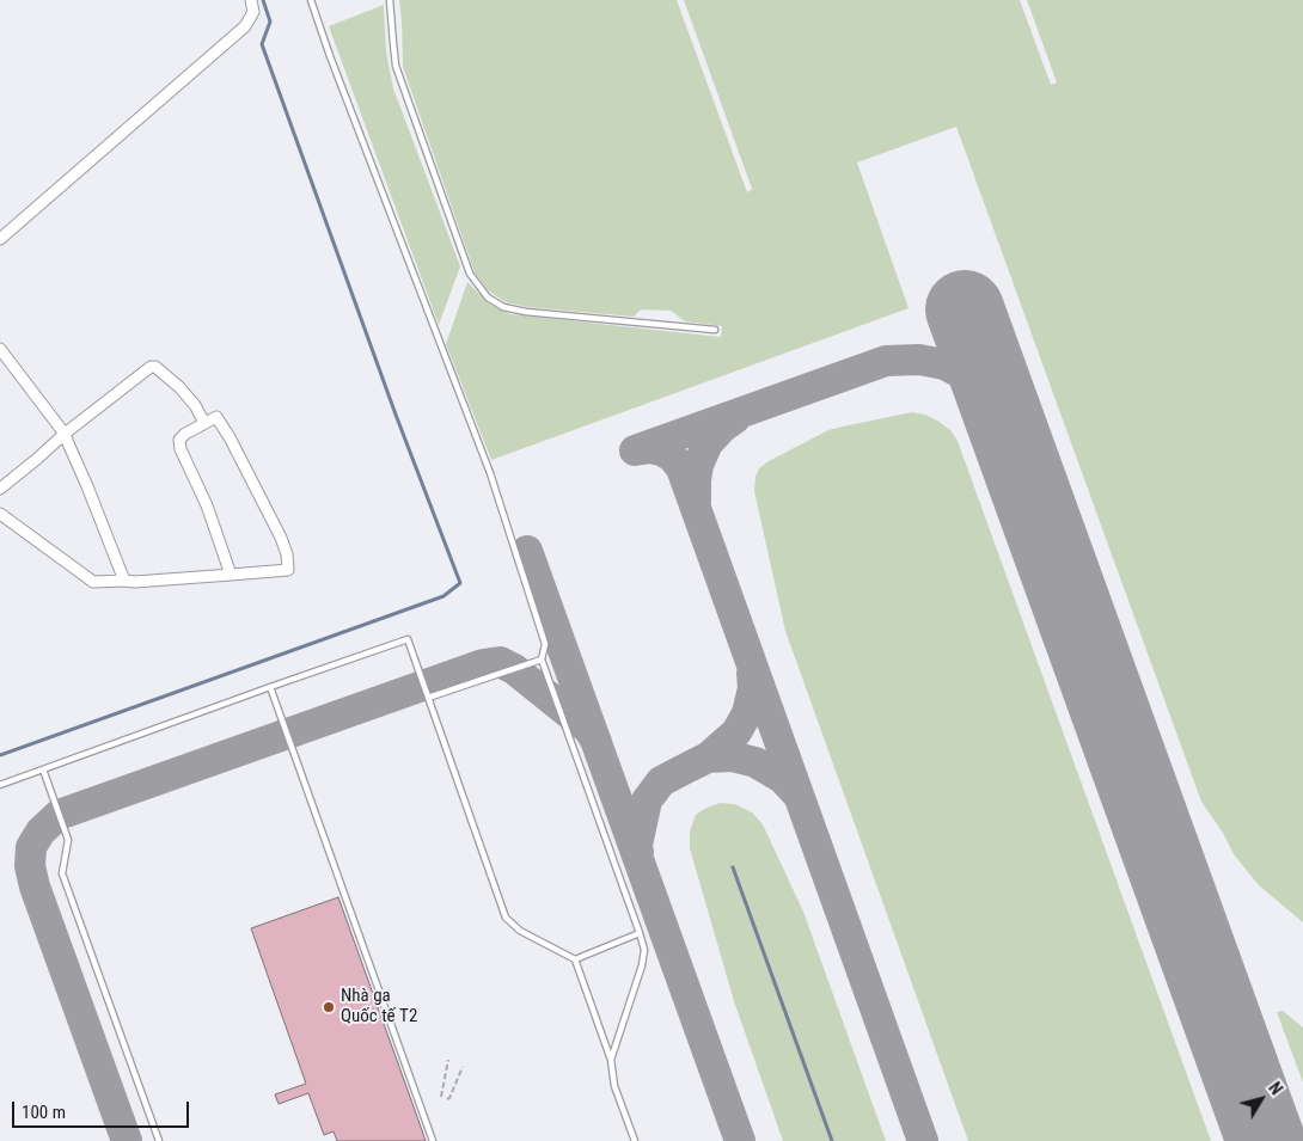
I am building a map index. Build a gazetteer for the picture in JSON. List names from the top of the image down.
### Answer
{
  "places": ["Nhà ga Quốc tế T2"],
  "scale_bar": "100 m",
  "north": "top right"
}
